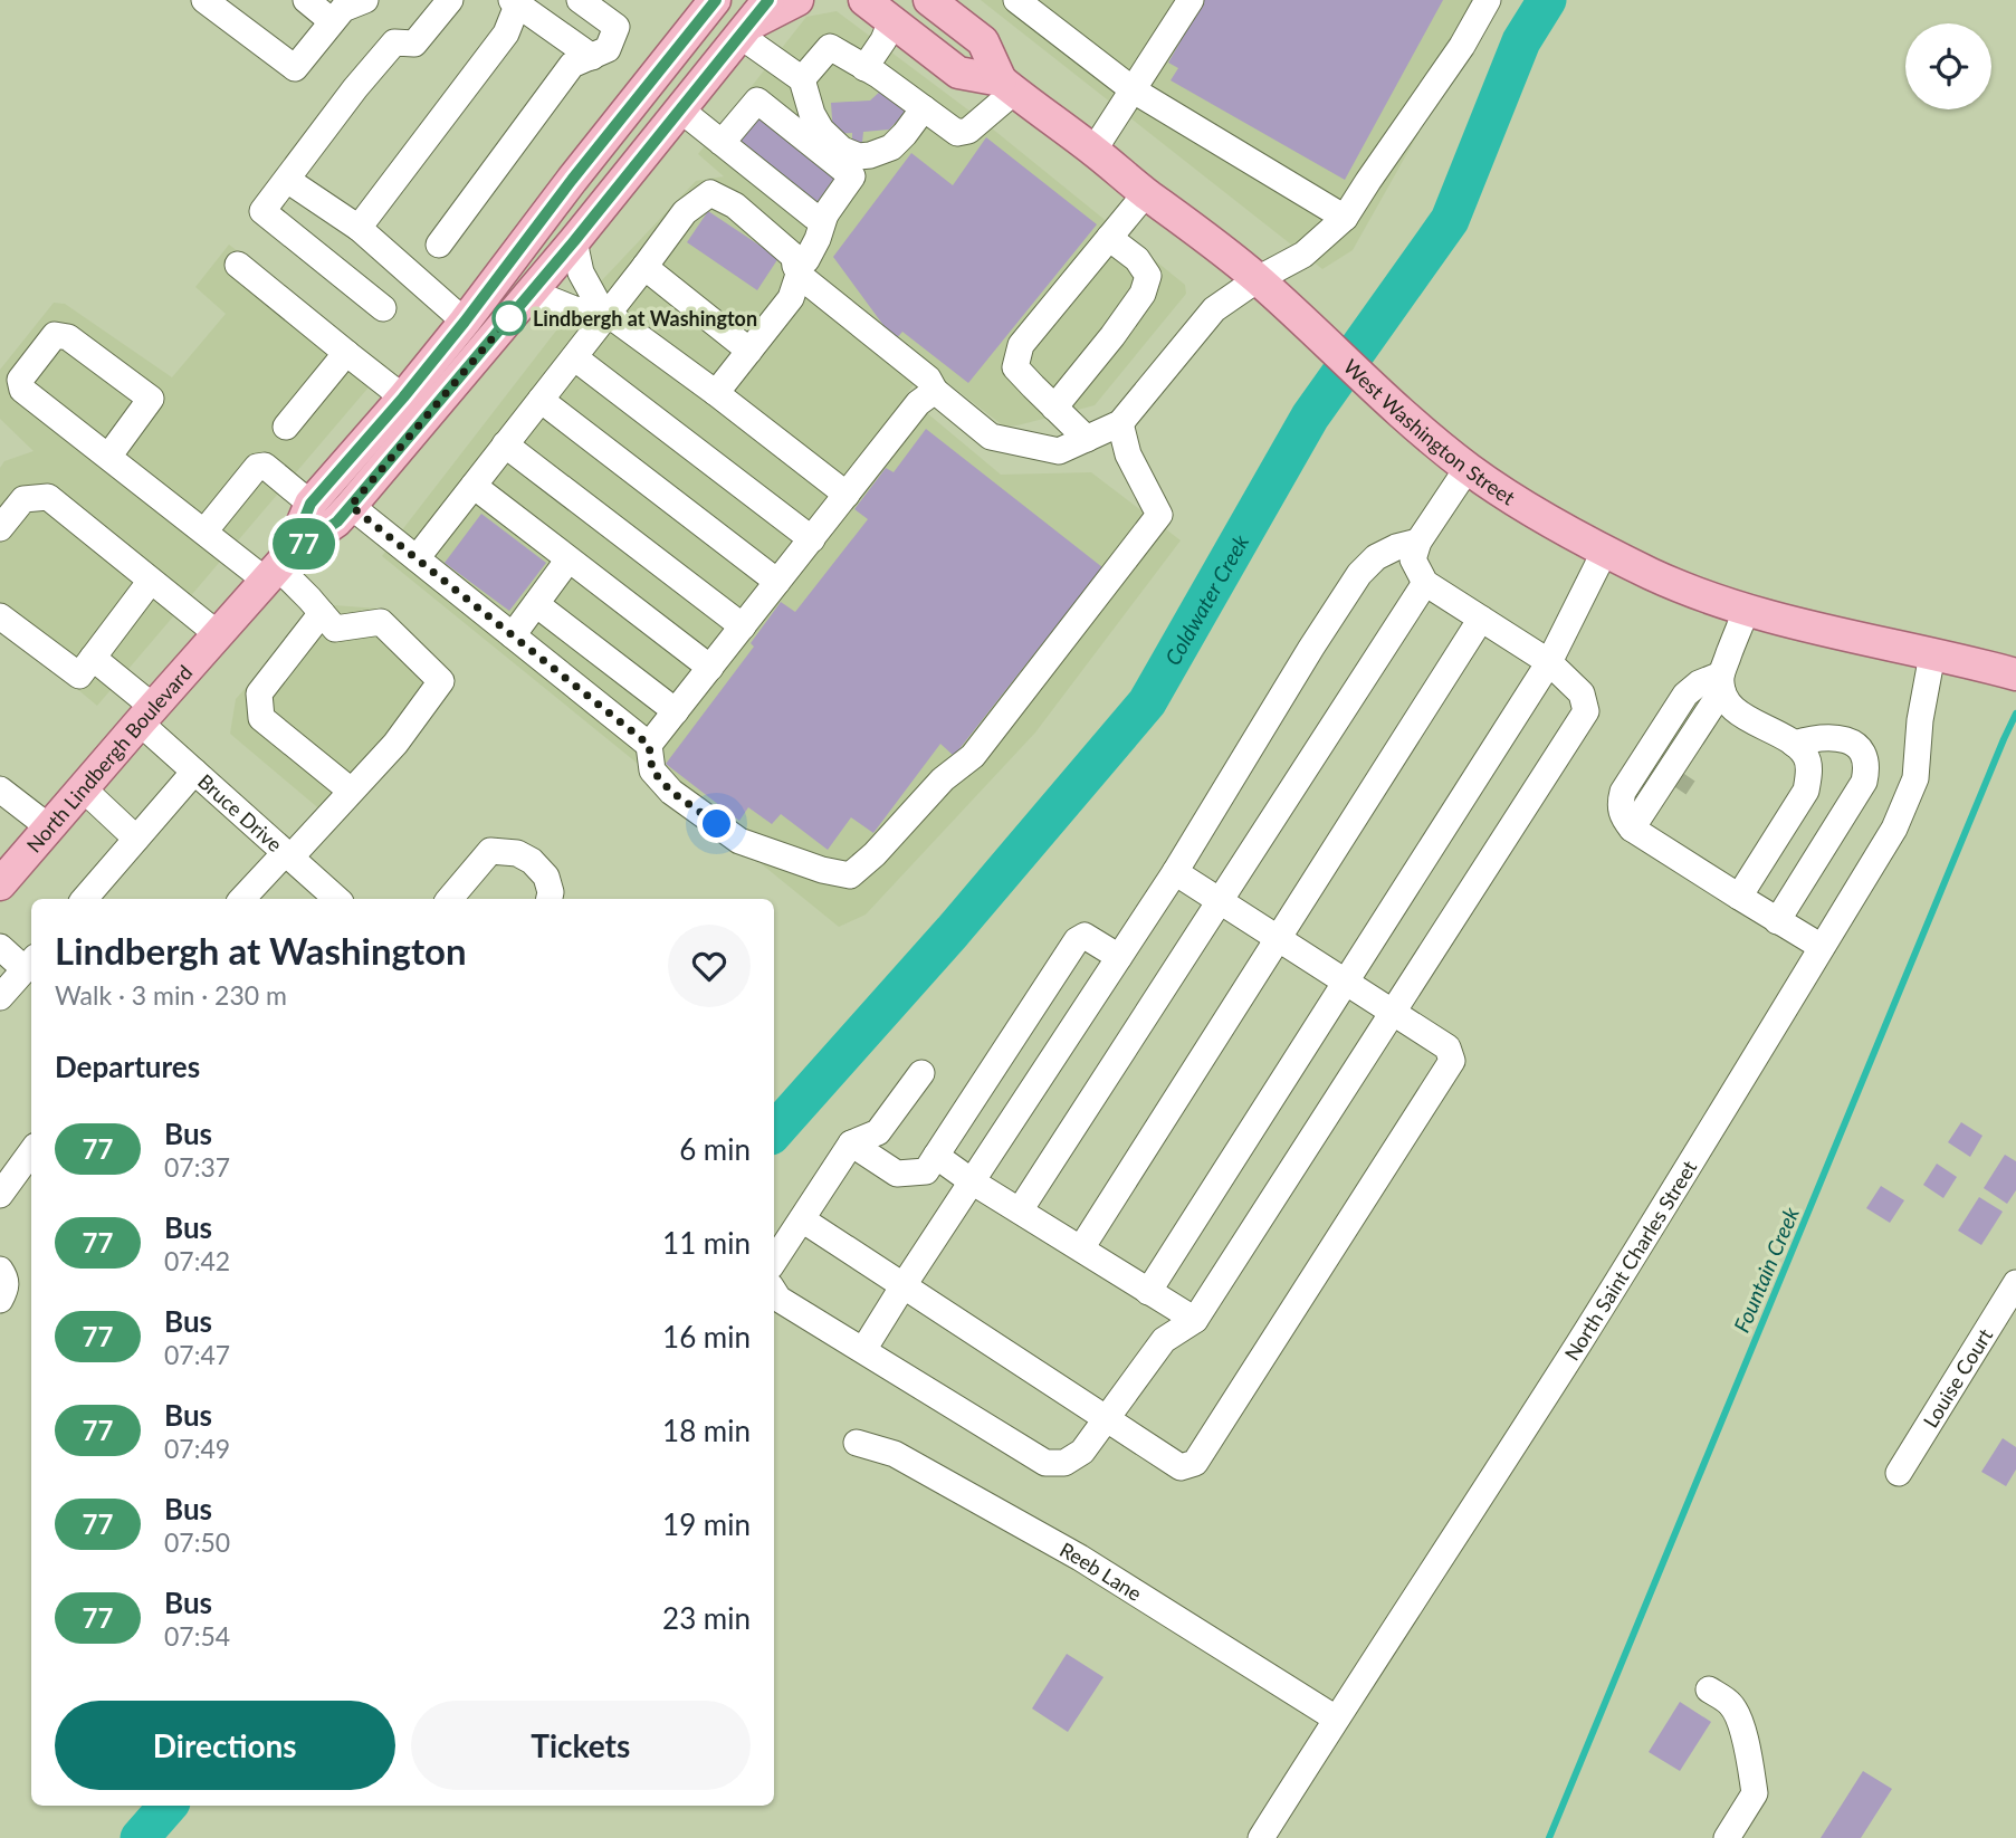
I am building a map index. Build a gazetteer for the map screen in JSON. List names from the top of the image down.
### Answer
{
  "streets": {
    "main road": ["West Washington Street", "North Lindbergh Boulevard"],
    "street": [
      "Bruce Drive",
      "North Saint Charles Street",
      "Louise Court",
      "Reeb Lane"
    ]
  },
  "crossings": [
    ["West Washington Street", "North Saint Charles Street"],
    ["North Lindbergh Boulevard", "Bruce Drive"],
    ["North Saint Charles Street", "Reeb Lane"]
  ],
  "water": ["Coldwater Creek", "Fountain Creek"],
  "places": ["Lindbergh at Washington"],
  "lines": ["bus line 77"],
  "page": {
    "on_map": "77",
    "heading": [
      ["Lindbergh at Washington", "Walk · 3 min · 230 m"],
      "Departures"
    ],
    "list": [
      {
        "mark": "77",
        "name": "Bus",
        "note": "07:37",
        "value": "6 min"
      },
      {
        "mark": "77",
        "name": "Bus",
        "note": "07:42",
        "value": "11 min"
      },
      {
        "mark": "77",
        "name": "Bus",
        "note": "07:47",
        "value": "16 min"
      },
      {
        "mark": "77",
        "name": "Bus",
        "note": "07:49",
        "value": "18 min"
      },
      {
        "mark": "77",
        "name": "Bus",
        "note": "07:50",
        "value": "19 min"
      },
      {
        "mark": "77",
        "name": "Bus",
        "note": "07:54",
        "value": "23 min"
      }
    ],
    "buttons": ["Directions", "Tickets"]
  }
}
